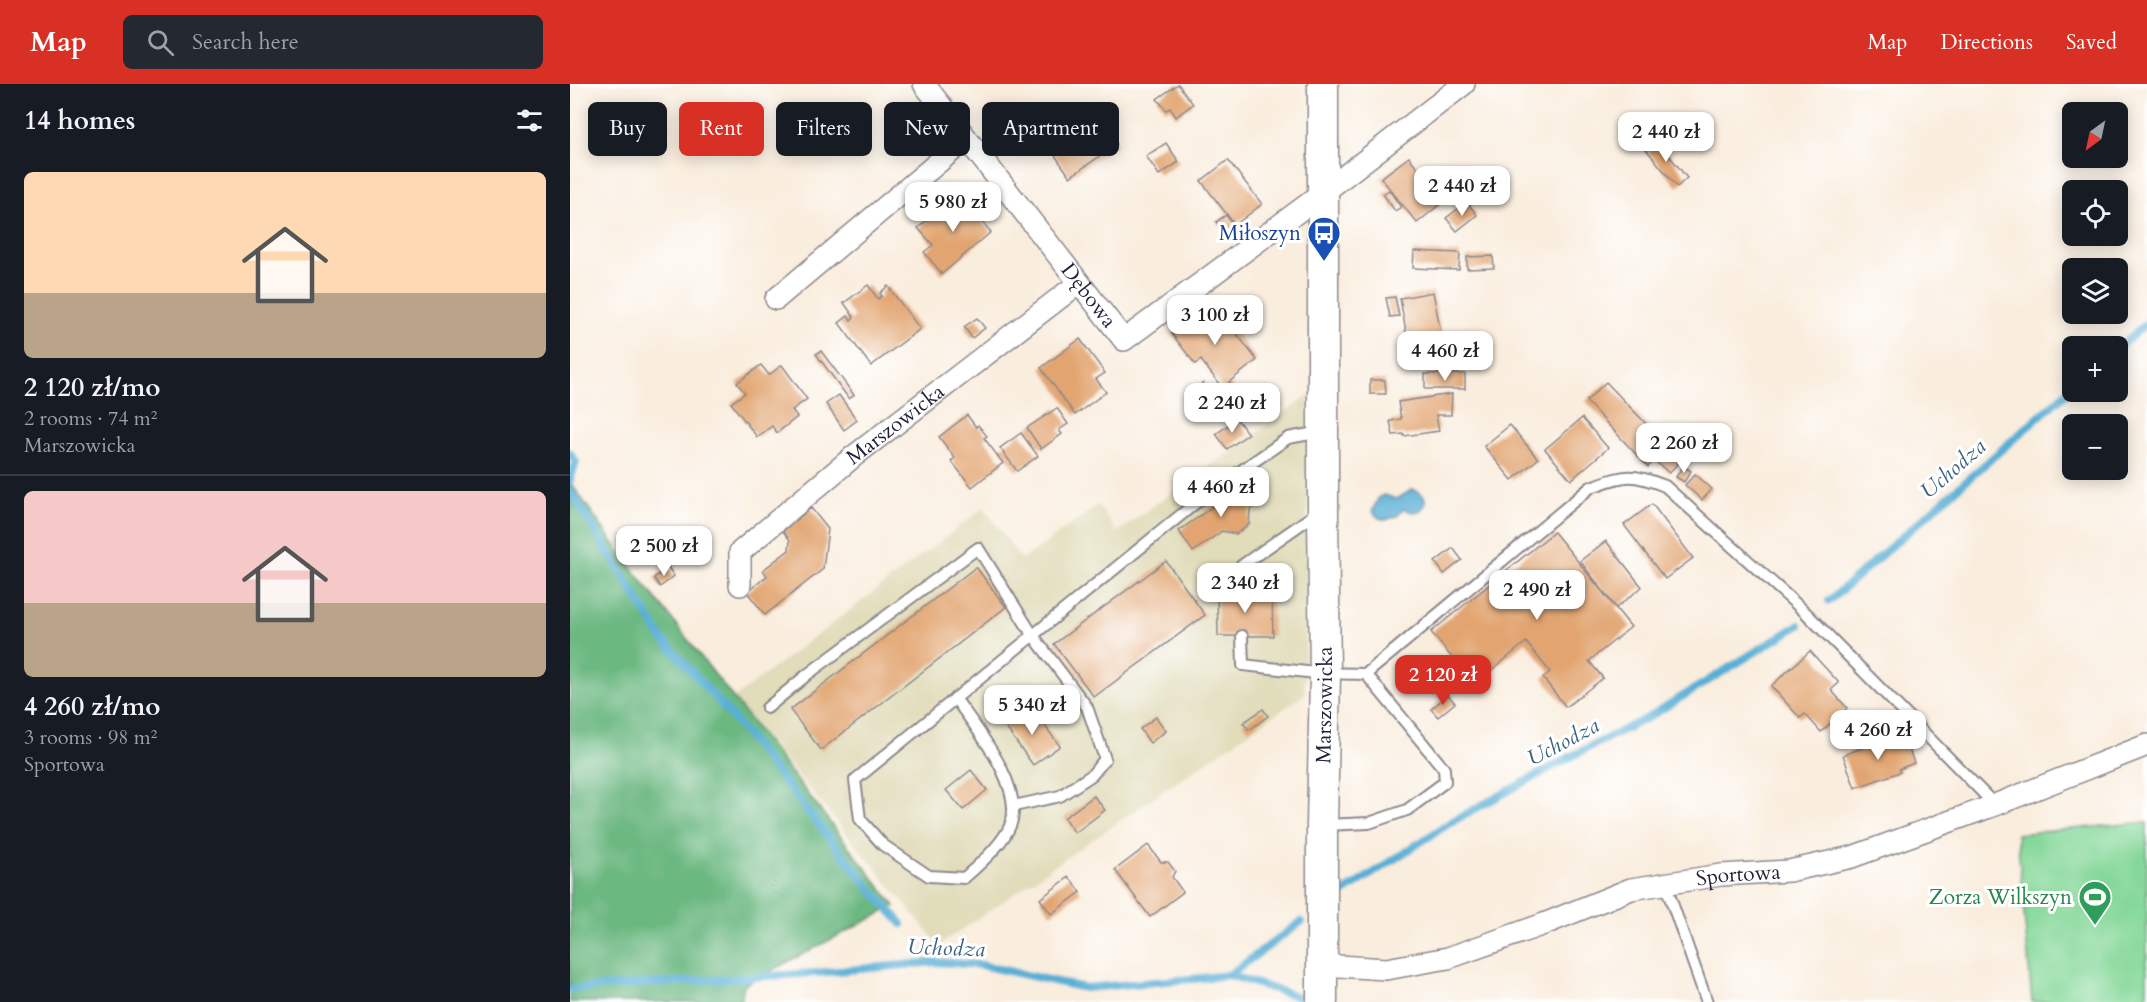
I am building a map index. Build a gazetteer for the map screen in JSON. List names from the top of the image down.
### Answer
{
  "streets": {
    "street": ["Dębowa", "Marszowicka", "Sportowa"]
  },
  "crossings": [
    ["Dębowa", "Marszowicka"],
    ["Marszowicka", "Sportowa"]
  ],
  "water": ["Uchodza"],
  "places": {
    "bus stop": ["Miłoszyn"],
    "sports": ["Zorza Wilkszyn"]
  },
  "north": "bottom left",
  "page": {
    "header": "Map",
    "search": "Search here",
    "nav": ["Map", "Directions", "Saved"],
    "heading": "14 homes",
    "map_buttons": ["+", "−"],
    "chip": [
      "Buy",
      "Rent",
      "Filters",
      "New",
      "Apartment"
    ],
    "price": [
      "2 440 zł",
      "2 440 zł",
      "5 980 zł",
      "3 100 zł",
      "4 460 zł",
      "2 240 zł",
      "2 260 zł",
      "4 460 zł",
      "2 500 zł",
      "2 340 zł",
      "2 490 zł",
      "2 120 zł",
      "5 340 zł",
      "4 260 zł"
    ],
    "list": [
      {
        "name": "2 120 zł/mo",
        "note": "2 rooms · 74 m² · Marszowicka"
      },
      {
        "name": "4 260 zł/mo",
        "note": "3 rooms · 98 m² · Sportowa"
      }
    ]
  }
}
